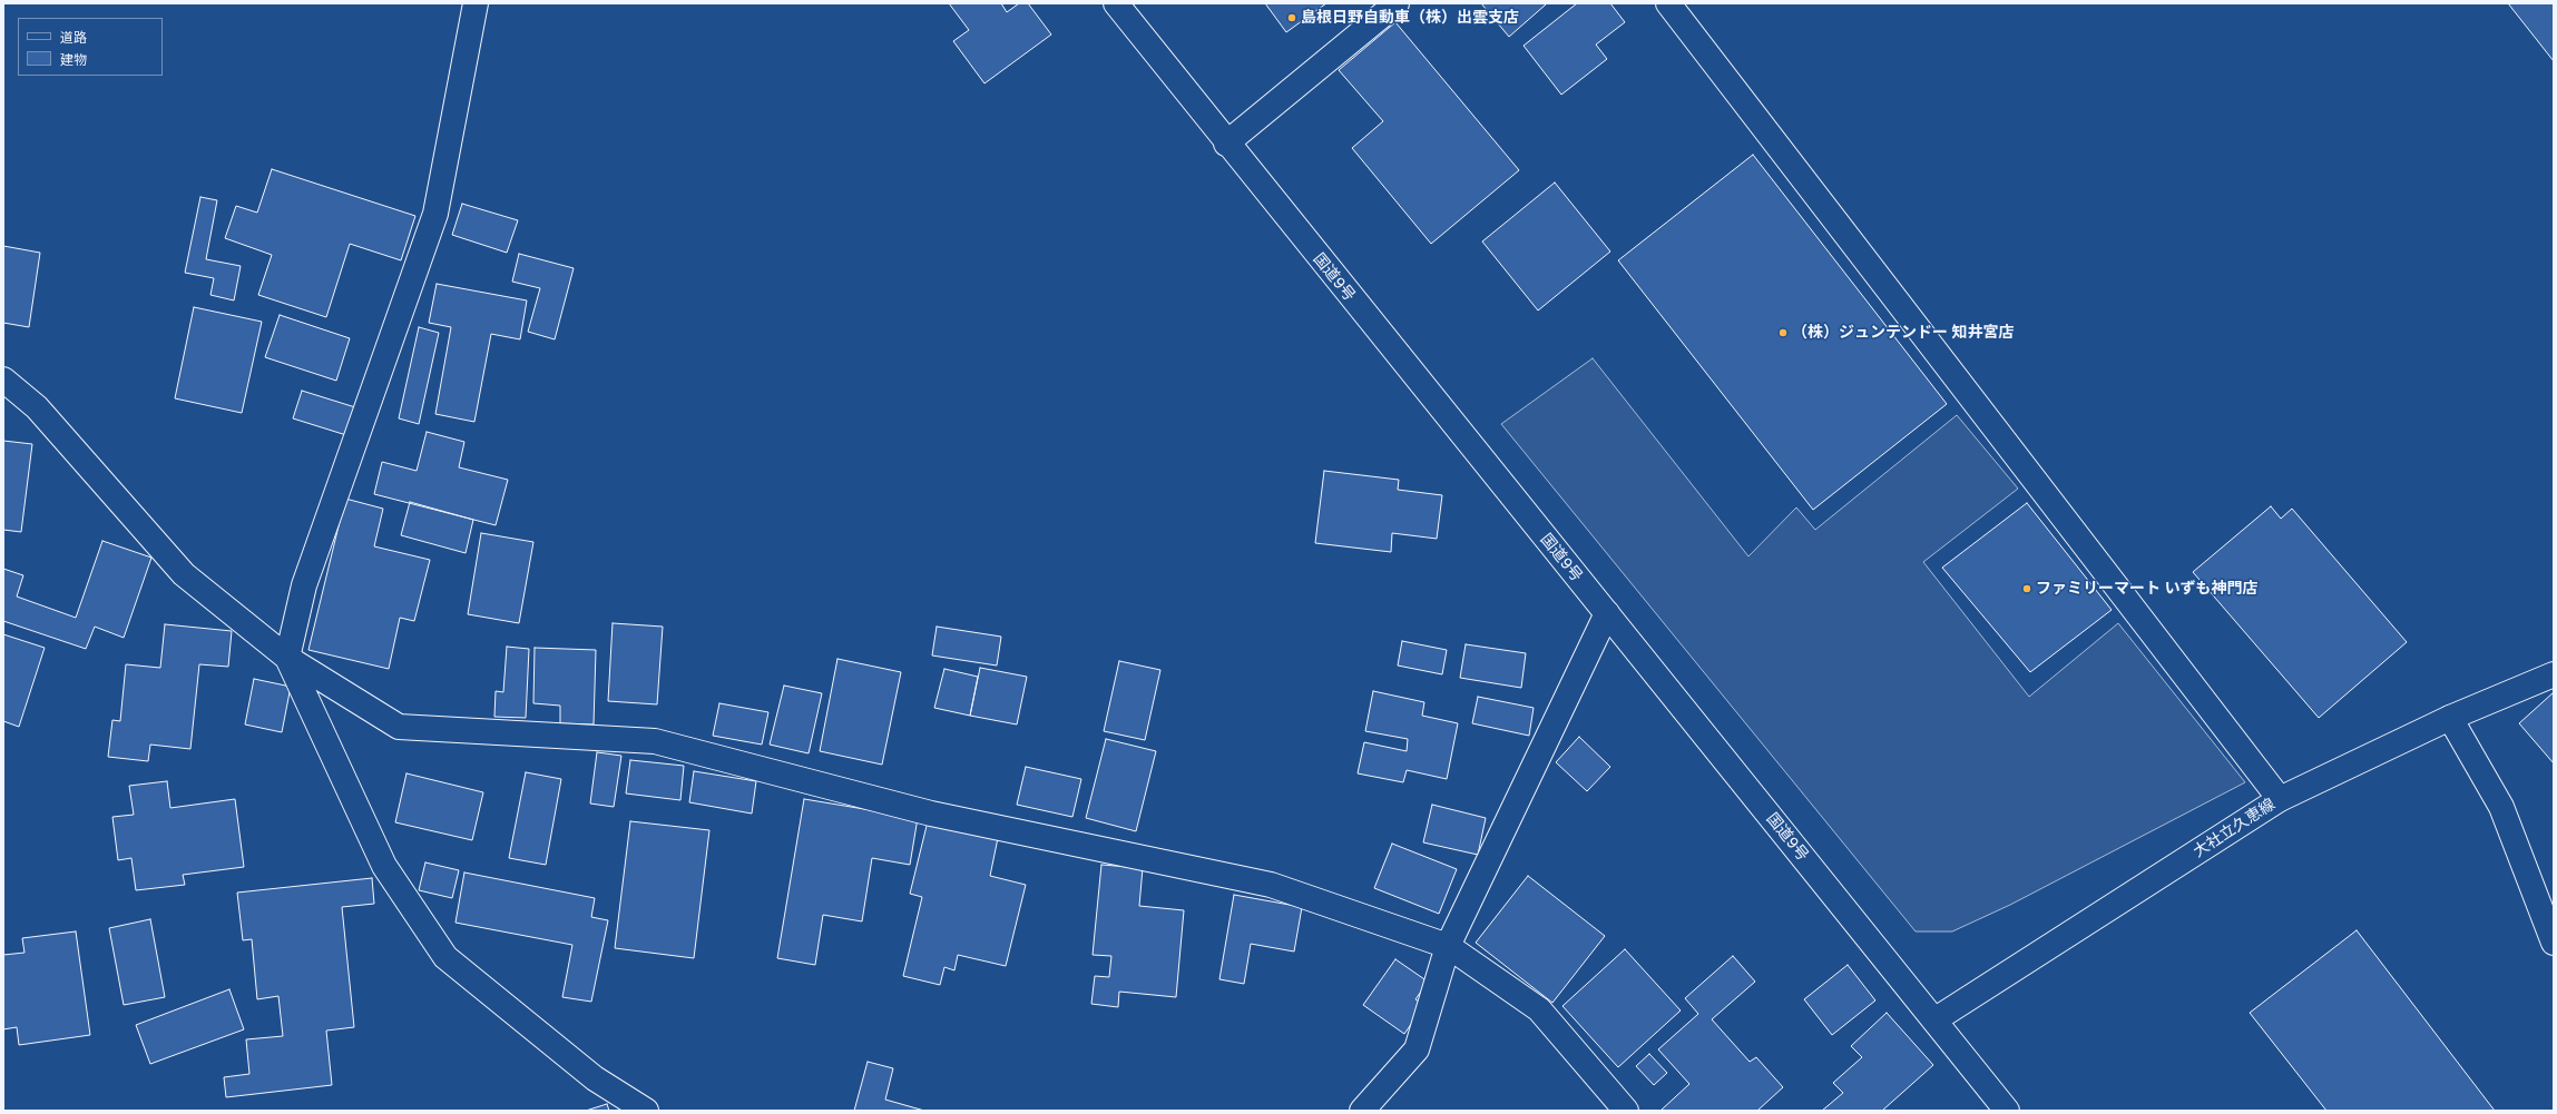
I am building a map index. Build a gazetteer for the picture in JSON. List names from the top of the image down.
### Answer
{
  "streets": {
    "main road": ["国道9号", "大社立久恵線"]
  },
  "crossings": [
    ["国道9号", "大社立久恵線"]
  ],
  "places": ["島根日野自動車（株）出雲支店", "（株）ジュンテンドー 知井宮店", "ファミリーマート いずも神門店"],
  "legend": ["道路", "建物"]
}
